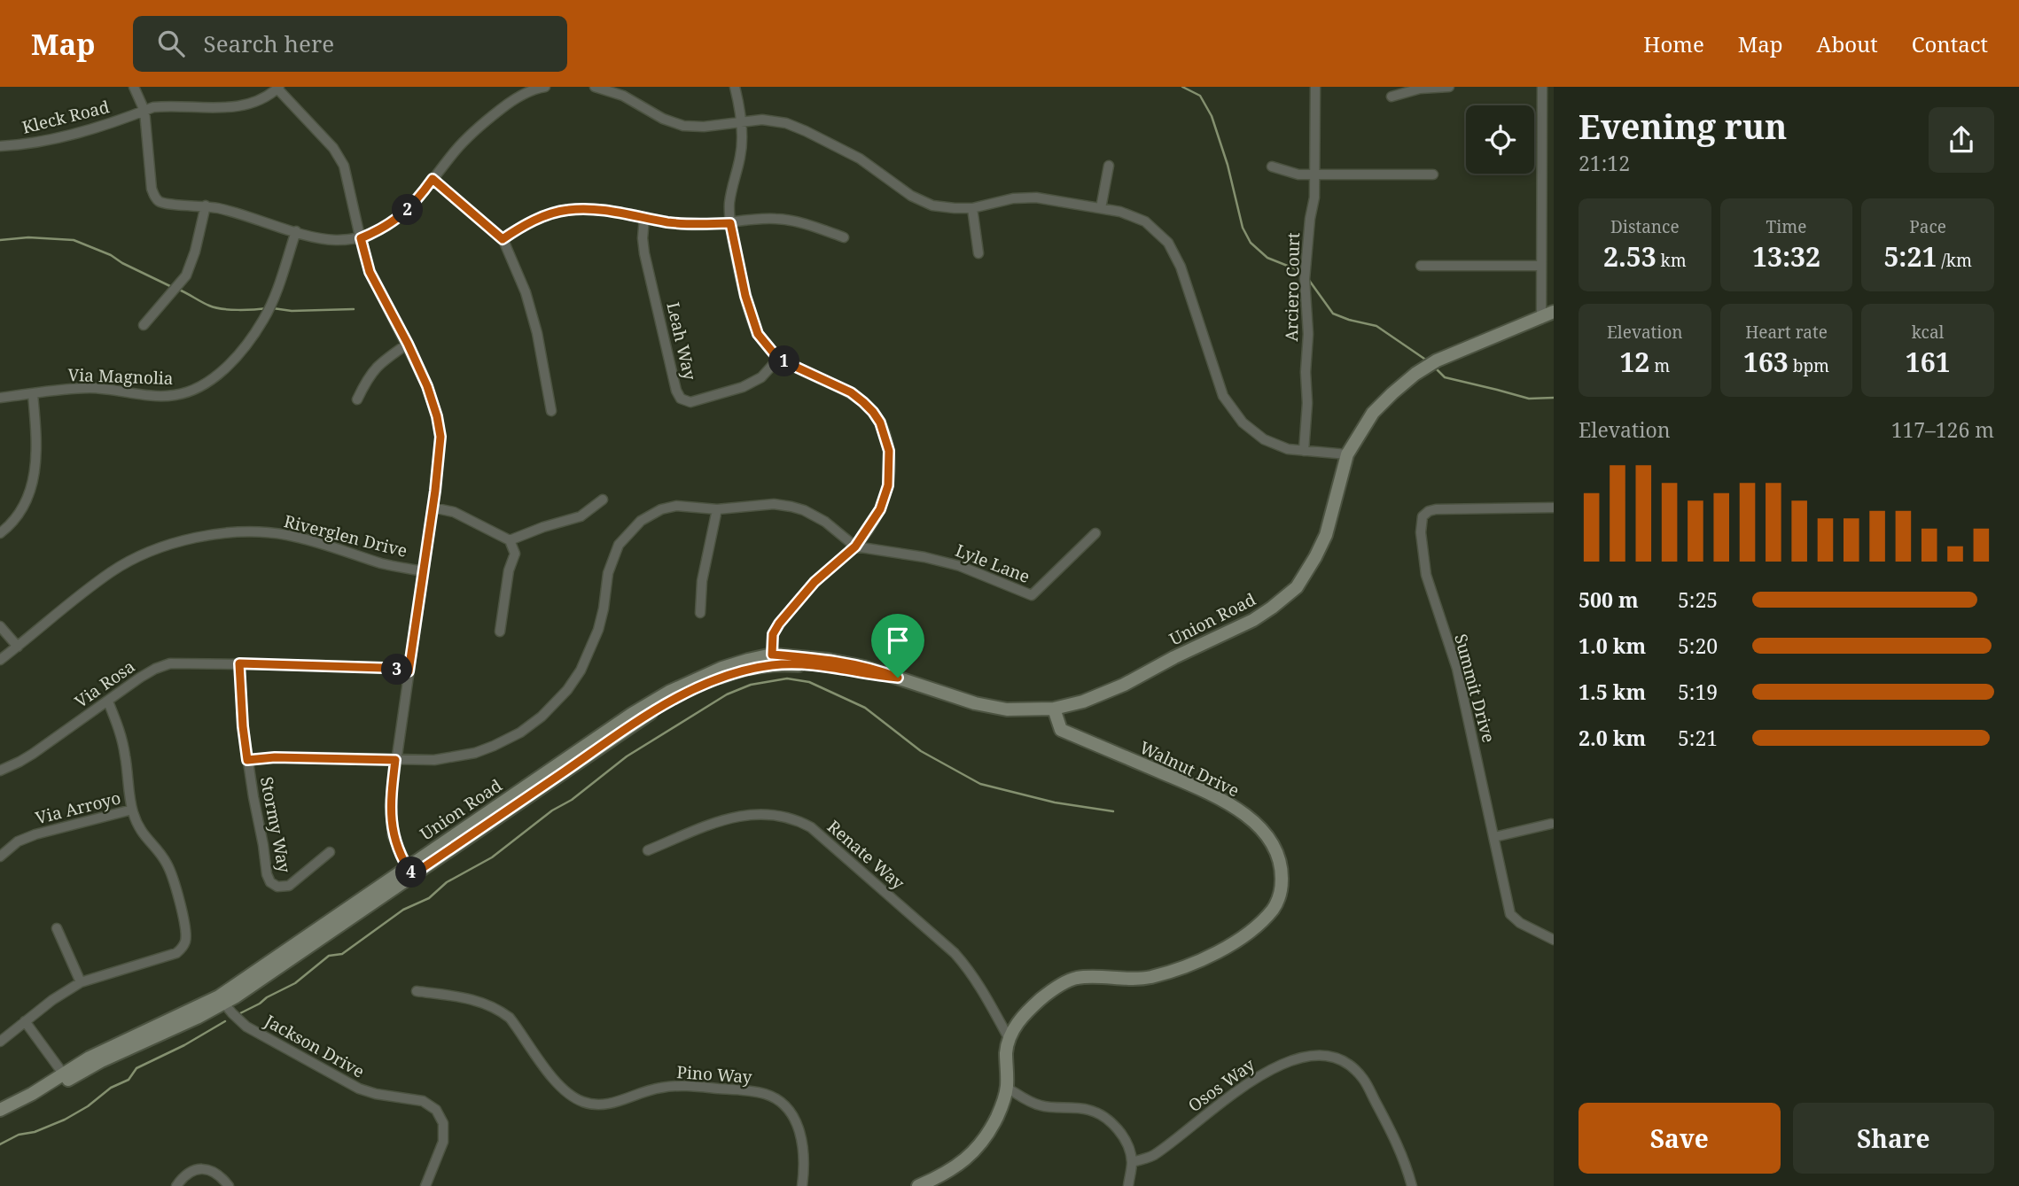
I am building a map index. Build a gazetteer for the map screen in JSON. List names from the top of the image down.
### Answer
{
  "streets": {
    "main road": ["Union Road", "Walnut Drive"],
    "street": [
      "Kleck Road",
      "Arciero Court",
      "Leah Way",
      "Via Magnolia",
      "Riverglen Drive",
      "Lyle Lane",
      "Via Rosa",
      "Summit Drive",
      "Via Arroyo",
      "Stormy Way",
      "Renate Way",
      "Jackson Drive",
      "Pino Way",
      "Osos Way"
    ]
  },
  "crossings": [
    ["Union Road", "Walnut Drive"],
    ["Union Road", "Jackson Drive"],
    ["Via Rosa", "Stormy Way"],
    ["Walnut Drive", "Renate Way"]
  ],
  "page": {
    "header": "Map",
    "search": "Search here",
    "nav": [
      "Home",
      "Map",
      "About",
      "Contact"
    ],
    "heading": ["Evening run", "21:12"],
    "stats": [
      ["Distance", "2.53 km"],
      ["Time", "13:32"],
      ["Pace", "5:21 /km"],
      ["Elevation", "12 m"],
      ["Heart rate", "163 bpm"],
      ["kcal", "161"]
    ],
    "pins": [
      "2",
      "1",
      "3",
      "4"
    ],
    "chart": ["Elevation", "117–126 m"],
    "list": [
      {
        "name": "500 m",
        "note": "5:25"
      },
      {
        "name": "1.0 km",
        "note": "5:20"
      },
      {
        "name": "1.5 km",
        "note": "5:19"
      },
      {
        "name": "2.0 km",
        "note": "5:21"
      }
    ],
    "buttons": ["Save", "Share"]
  }
}
